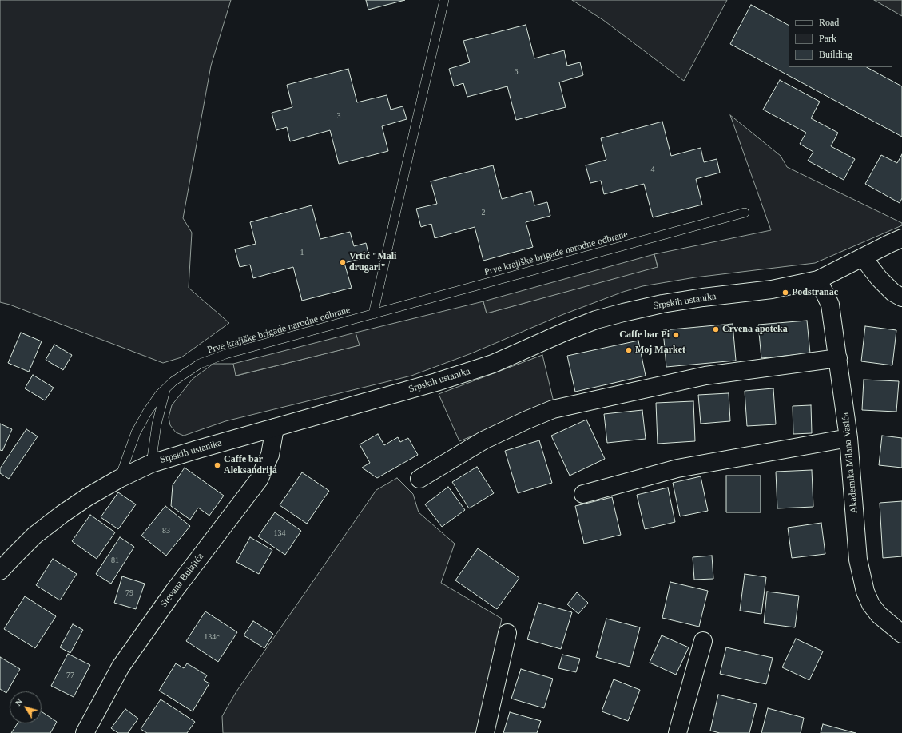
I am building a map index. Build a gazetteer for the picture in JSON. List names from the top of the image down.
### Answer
{
  "streets": {
    "street": ["Srpskih ustanika", "Akademika Milana Vasića", "Stevana Bulajića"],
    "lane": ["Prve krajiške brigade narodne odbrane"]
  },
  "crossings": [
    ["Prve krajiške brigade narodne odbrane", "Srpskih ustanika"],
    ["Srpskih ustanika", "Akademika Milana Vasića"],
    ["Srpskih ustanika", "Stevana Bulajića"]
  ],
  "places": [
    "Vrtić \"Mali drugari\"",
    "Podstranac",
    "Crvena apoteka",
    "Caffe bar Pi",
    "Moj Market",
    "Caffe bar Aleksandrija"
  ],
  "house_numbers": [
    "6",
    "3",
    "4",
    "2",
    "1",
    "83",
    "134",
    "81",
    "79",
    "134c",
    "77"
  ],
  "legend": ["Road", "Park", "Building"],
  "north": "top left"
}
